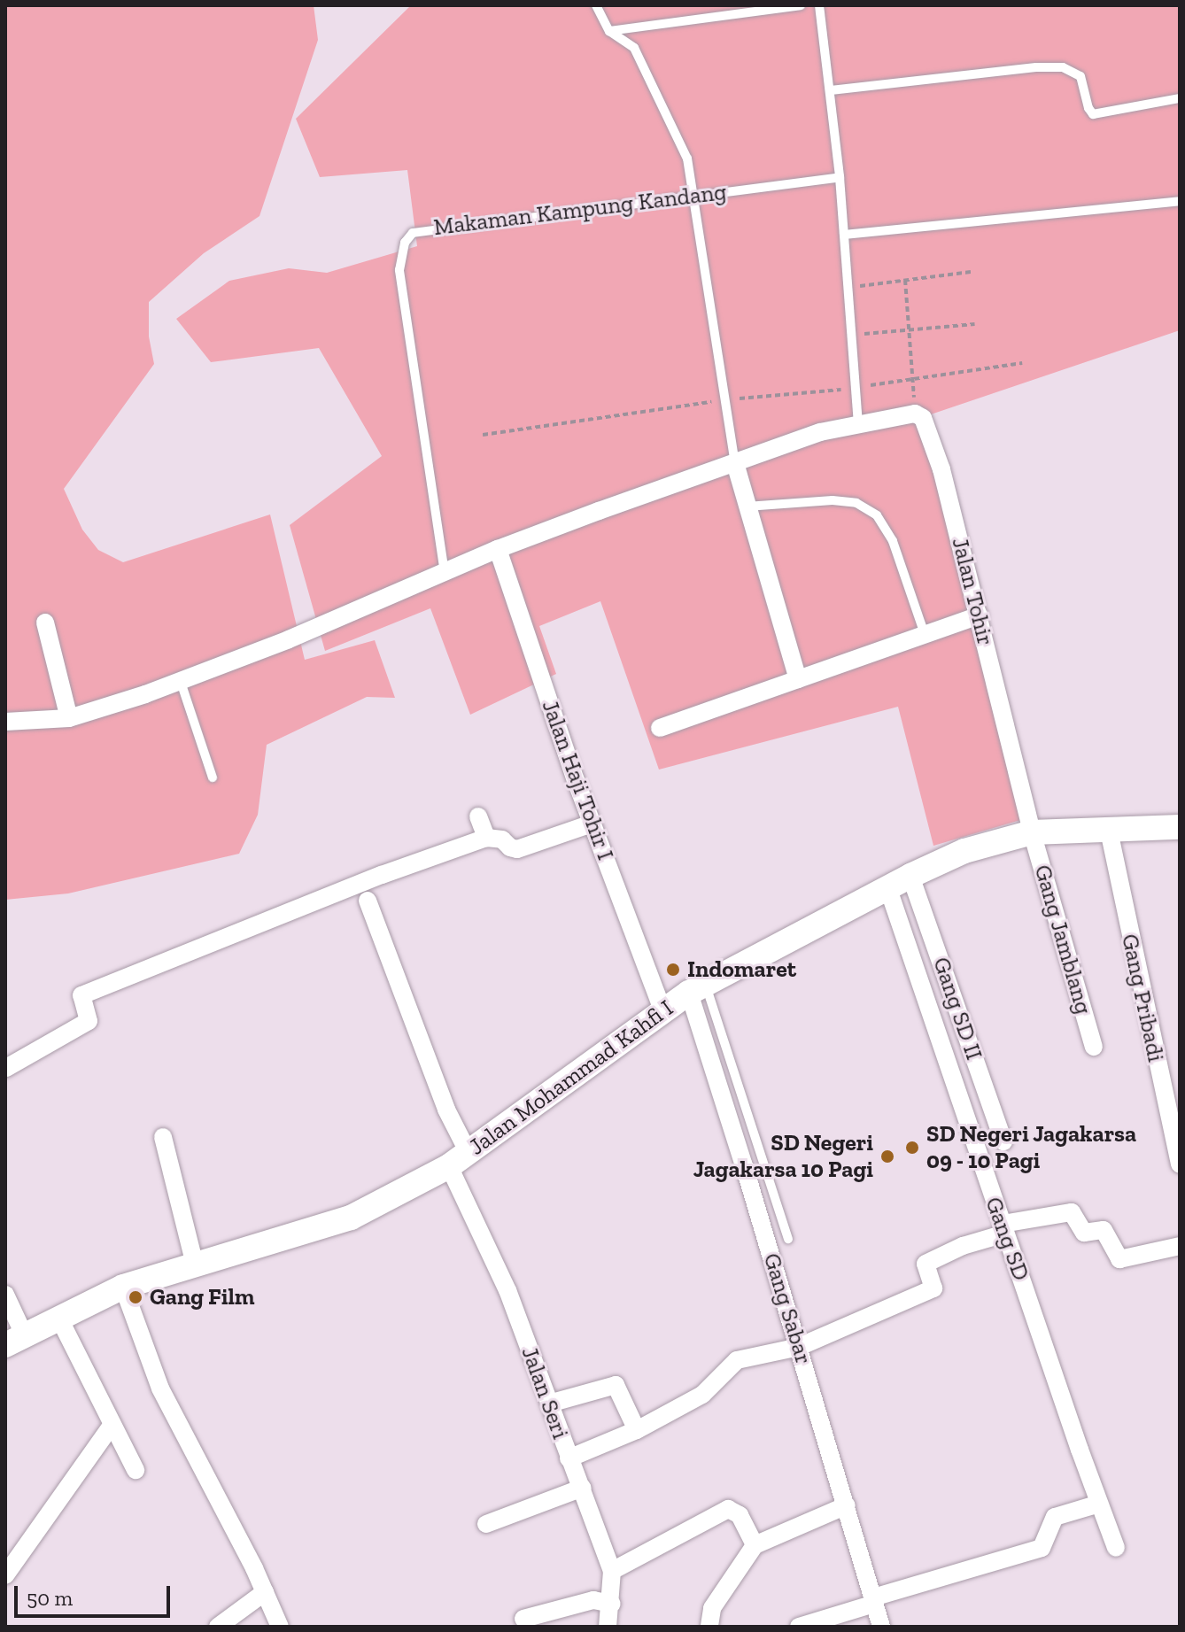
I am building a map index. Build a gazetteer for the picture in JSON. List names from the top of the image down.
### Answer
{
  "streets": {
    "main road": ["Jalan Mohammad Kahfi I"],
    "street": [
      "Jalan Tohir",
      "Jalan Haji Tohir I",
      "Gang Jamblang",
      "Gang Pribadi",
      "Gang SD II",
      "Gang SD",
      "Gang Sabar",
      "Jalan Seri"
    ],
    "lane": ["Makaman Kampung Kandang"]
  },
  "crossings": [
    ["Jalan Tohir", "Gang Jamblang"],
    ["Jalan Tohir", "Jalan Mohammad Kahfi I"],
    ["Jalan Haji Tohir I", "Jalan Mohammad Kahfi I"],
    ["Gang Jamblang", "Jalan Mohammad Kahfi I"],
    ["Gang Pribadi", "Jalan Mohammad Kahfi I"],
    ["Gang SD II", "Jalan Mohammad Kahfi I"],
    ["Jalan Mohammad Kahfi I", "Gang SD"],
    ["Jalan Mohammad Kahfi I", "Gang Sabar"],
    ["Jalan Mohammad Kahfi I", "Jalan Seri"]
  ],
  "places": [
    "Indomaret",
    "SD Negeri Jagakarsa 09 - 10 Pagi",
    "SD Negeri Jagakarsa 10 Pagi",
    "Gang Film"
  ],
  "scale_bar": "50 m"
}
